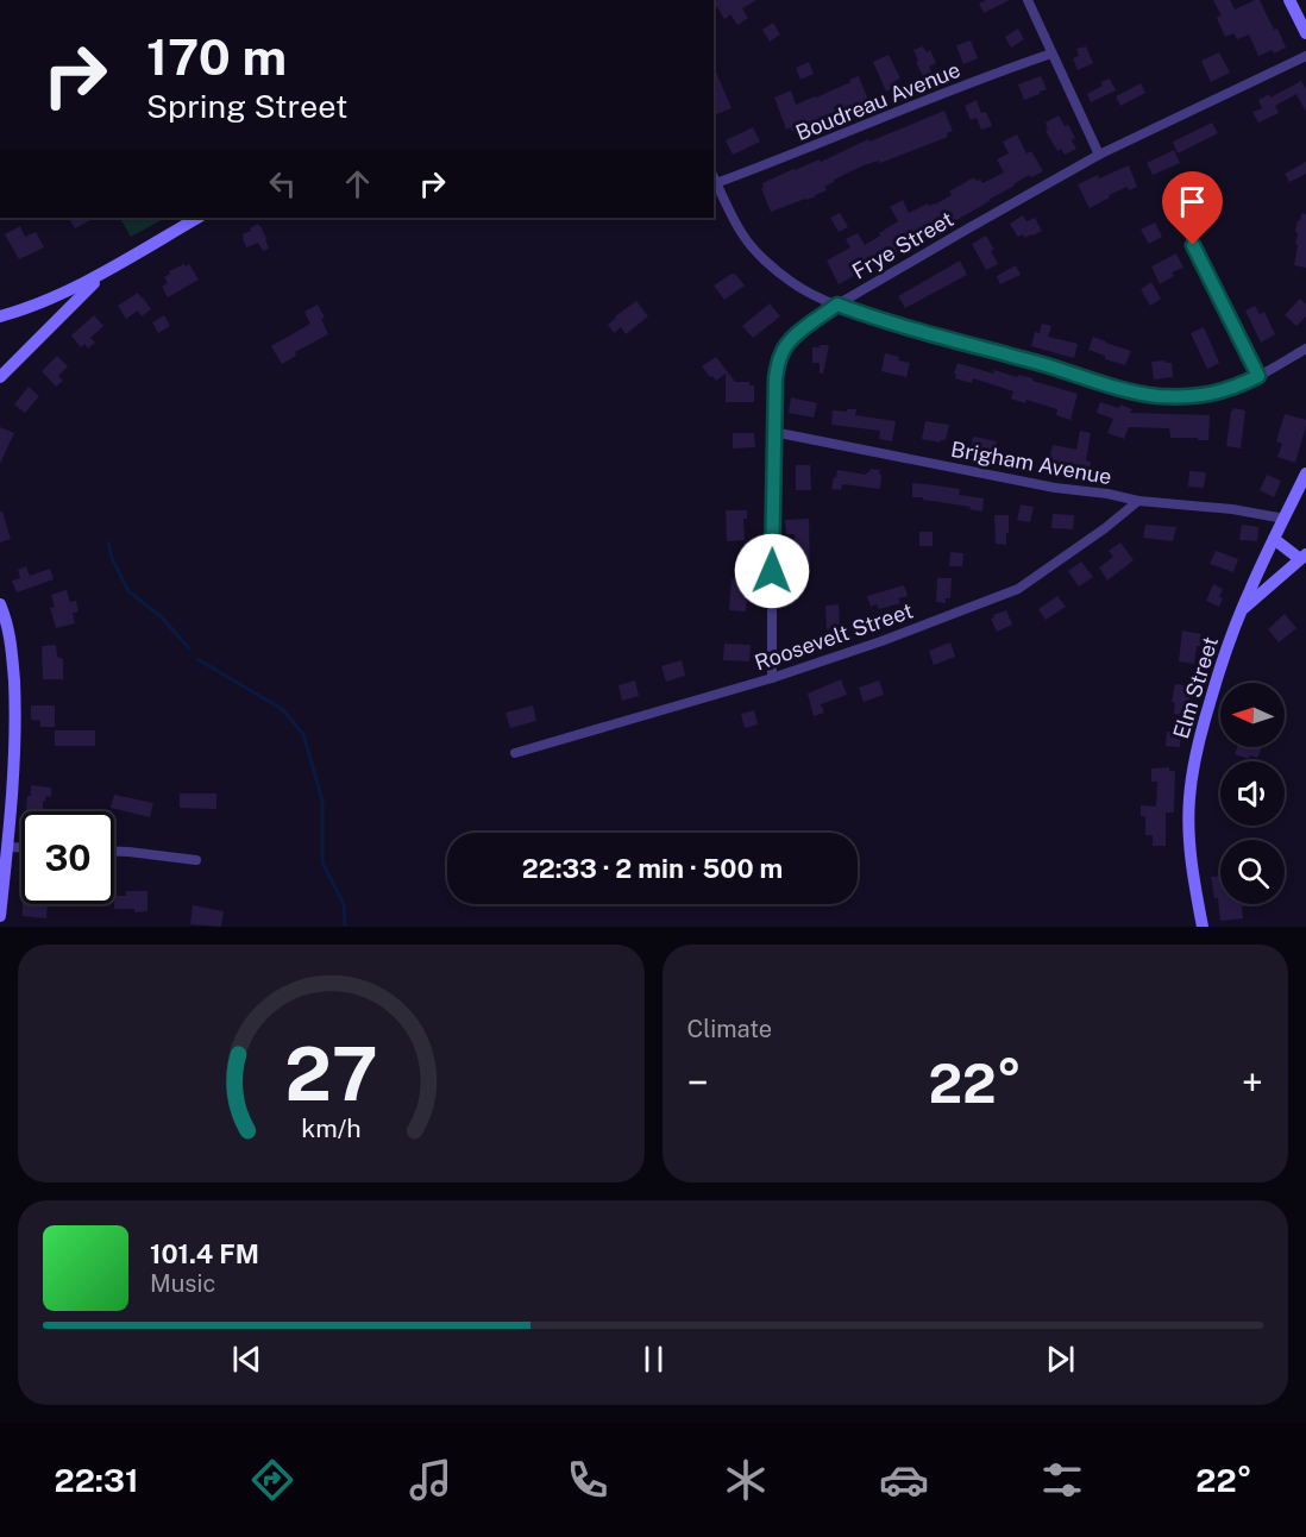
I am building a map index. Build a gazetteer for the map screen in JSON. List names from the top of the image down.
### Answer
{
  "streets": {
    "street": [
      "Boudreau Avenue",
      "Frye Street",
      "Brigham Avenue",
      "Roosevelt Street",
      "Elm Street"
    ]
  },
  "crossings": [
    ["Frye Street", "Brigham Avenue"],
    ["Frye Street", "Roosevelt Street"],
    ["Brigham Avenue", "Roosevelt Street"],
    ["Brigham Avenue", "Elm Street"]
  ],
  "north": "left",
  "page": {
    "turn": ["170 m", "Spring Street"],
    "limit": "30",
    "trip": "22:33 · 2 min · 500 m",
    "tile": "Climate",
    "heat": ["−", "22°", "+"],
    "song": ["101.4 FM", "Music"],
    "tabs": ["22:31", "22°"],
    "gauge": ["27", "km/h"]
  }
}
